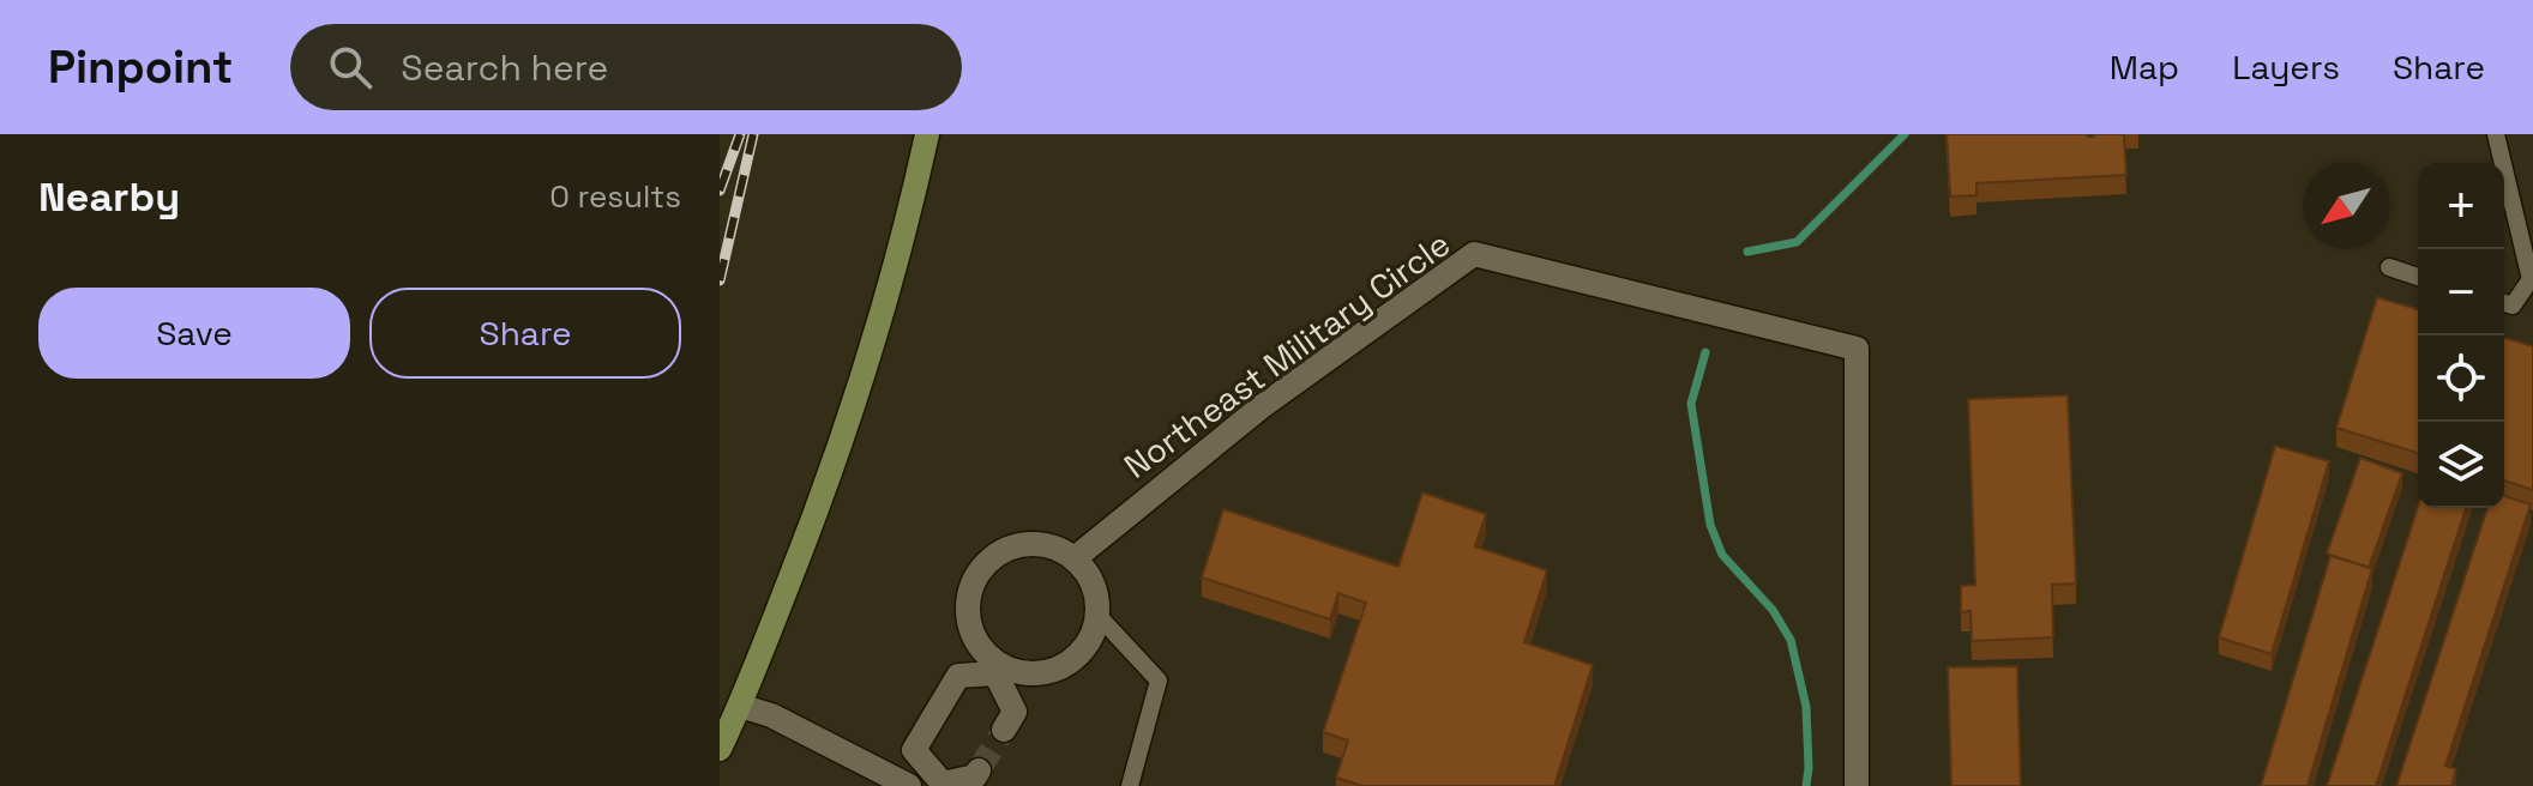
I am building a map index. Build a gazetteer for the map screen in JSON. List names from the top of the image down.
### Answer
{
  "streets": {
    "street": ["Northeast Military Circle"]
  },
  "north": "bottom left",
  "page": {
    "header": "Pinpoint",
    "search": "Search here",
    "nav": ["Map", "Layers", "Share"],
    "heading": ["Nearby", "0 results"],
    "map_buttons": ["+", "−"],
    "buttons": ["Save", "Share"]
  }
}
